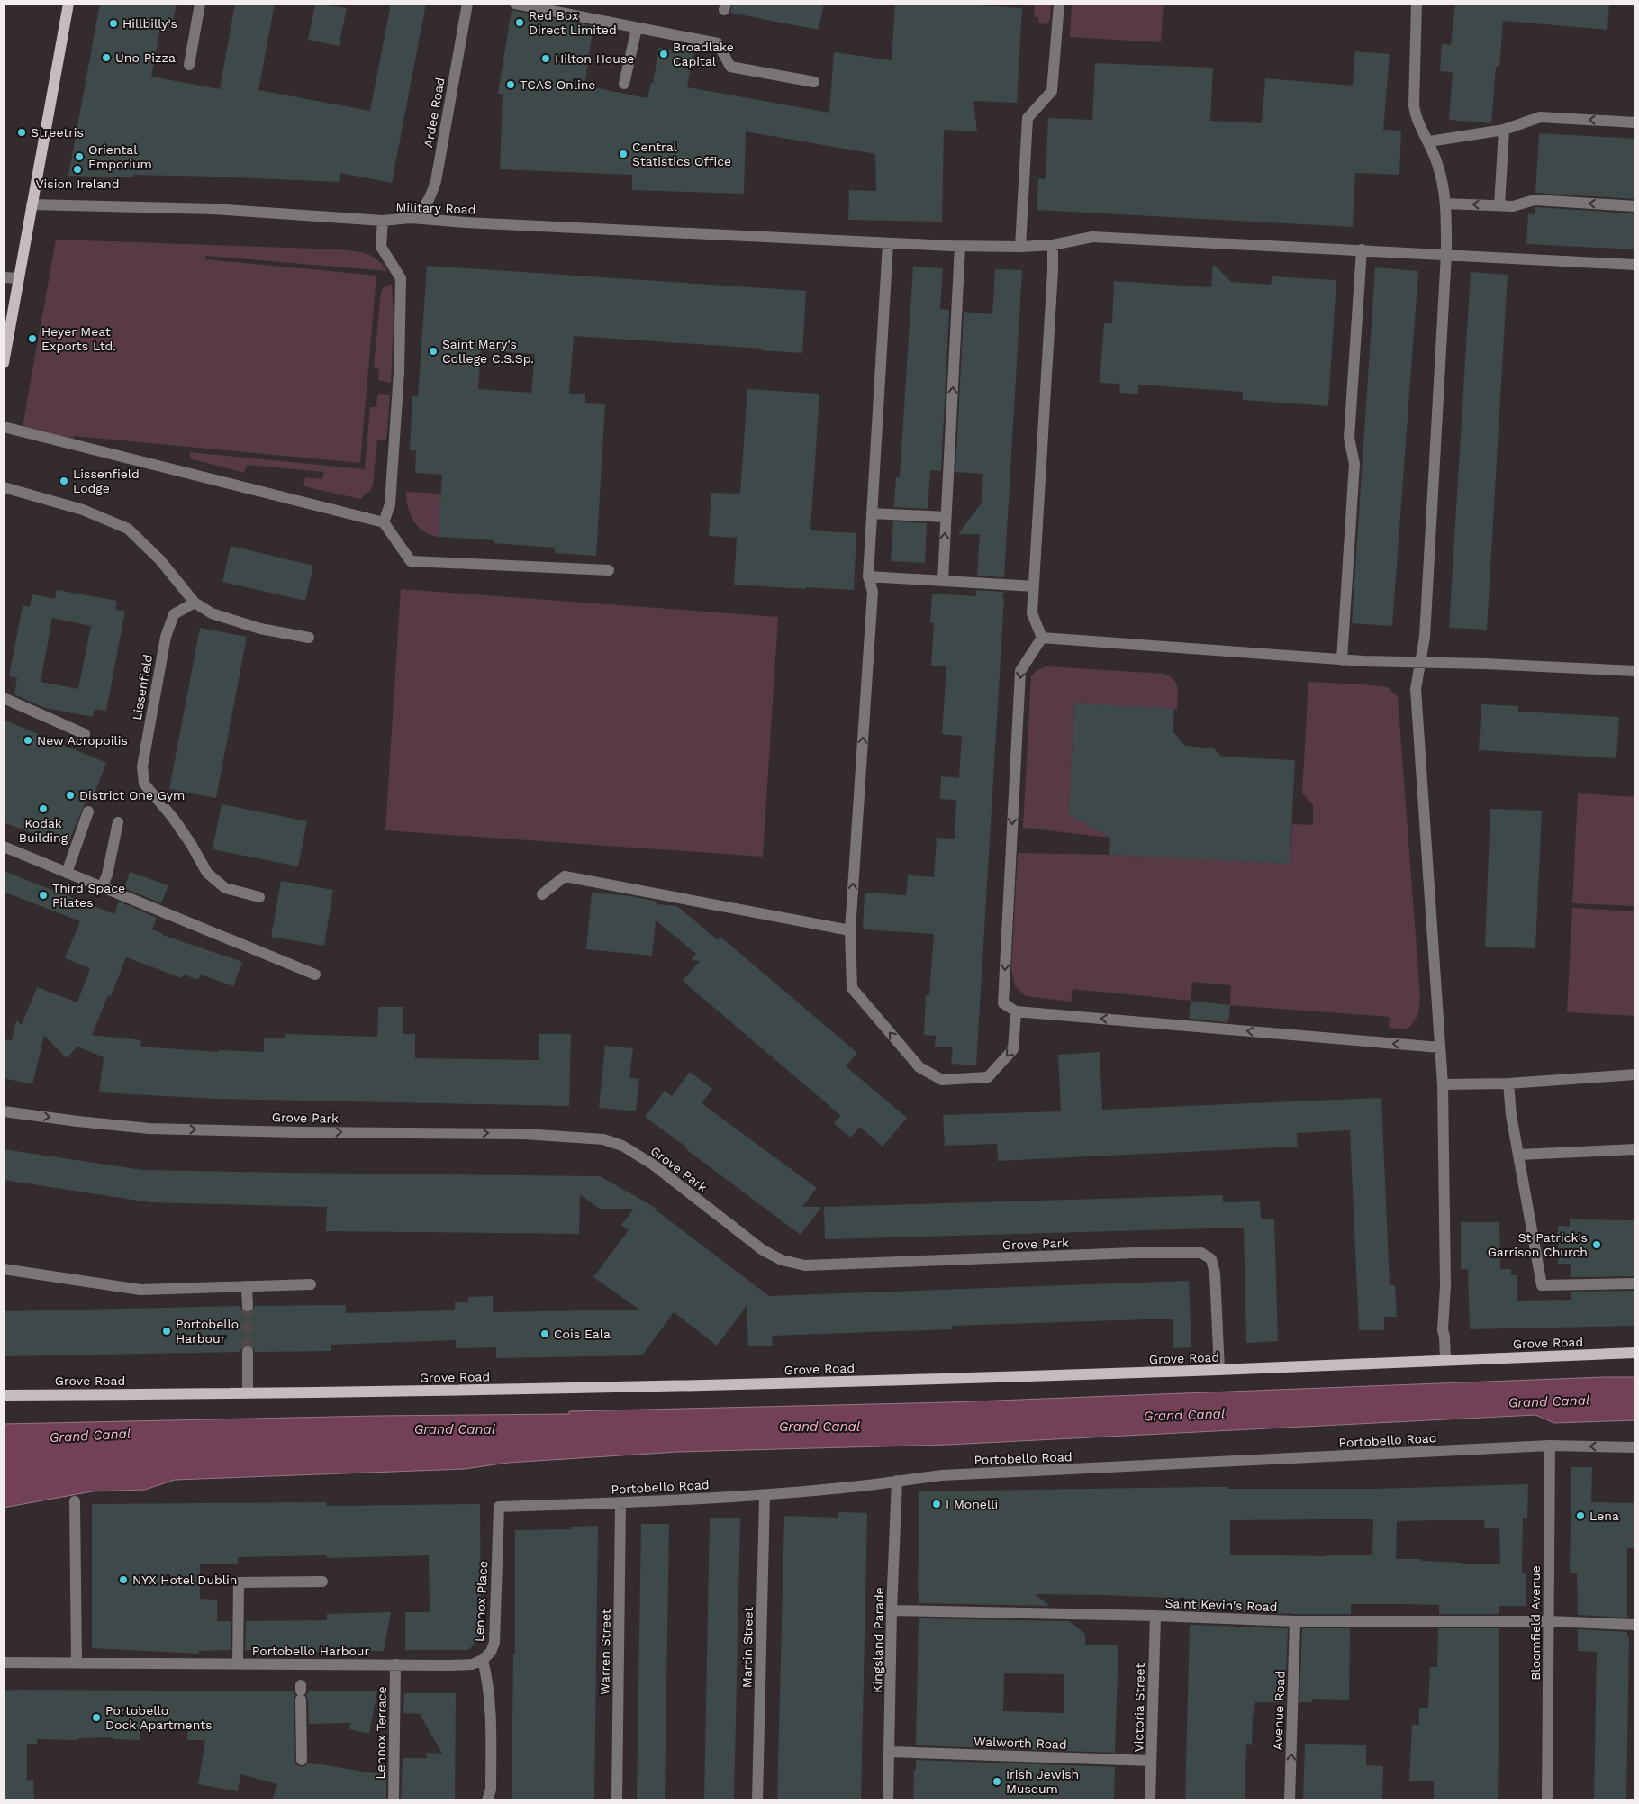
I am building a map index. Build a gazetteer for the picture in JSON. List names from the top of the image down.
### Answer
{
  "streets": {
    "main road": ["Grove Road"],
    "street": [
      "Ardee Road",
      "Military Road",
      "Lissenfield",
      "Grove Park",
      "Portobello Road",
      "Lennox Place",
      "Saint Kevin's Road",
      "Bloomfield Avenue",
      "Kingsland Parade",
      "Martin Street",
      "Portobello Harbour",
      "Warren Street",
      "Victoria Street",
      "Avenue Road",
      "Lennox Terrace",
      "Walworth Road"
    ]
  },
  "crossings": [
    ["Ardee Road", "Military Road"],
    ["Grove Park", "Grove Road"],
    ["Portobello Road", "Lennox Place"],
    ["Portobello Road", "Bloomfield Avenue"],
    ["Portobello Road", "Kingsland Parade"],
    ["Portobello Road", "Martin Street"],
    ["Portobello Road", "Warren Street"],
    ["Lennox Place", "Portobello Harbour"],
    ["Saint Kevin's Road", "Bloomfield Avenue"],
    ["Saint Kevin's Road", "Kingsland Parade"],
    ["Saint Kevin's Road", "Victoria Street"],
    ["Saint Kevin's Road", "Avenue Road"],
    ["Kingsland Parade", "Walworth Road"],
    ["Portobello Harbour", "Lennox Terrace"],
    ["Victoria Street", "Walworth Road"]
  ],
  "one_way": ["Grove Park", "Avenue Road"],
  "water": ["Grand Canal"],
  "places": [
    "Red Box Direct Limited",
    "Hillbilly's",
    "Broadlake Capital",
    "Uno Pizza",
    "Hilton House",
    "TCAS Online",
    "Streetris",
    "Central Statistics Office",
    "Oriental Emporium",
    "Vision Ireland",
    "Heyer Meat Exports Ltd.",
    "Saint Mary's College C.S.Sp.",
    "Lissenfield Lodge",
    "New Acropoilis",
    "District One Gym",
    "Kodak Building",
    "Third Space Pilates",
    "St Patrick's Garrison Church",
    "Portobello Harbour",
    "Cois Eala",
    "I Monelli",
    "Lena",
    "NYX Hotel Dublin",
    "Portobello Dock Apartments",
    "Irish Jewish Museum"
  ]
}
